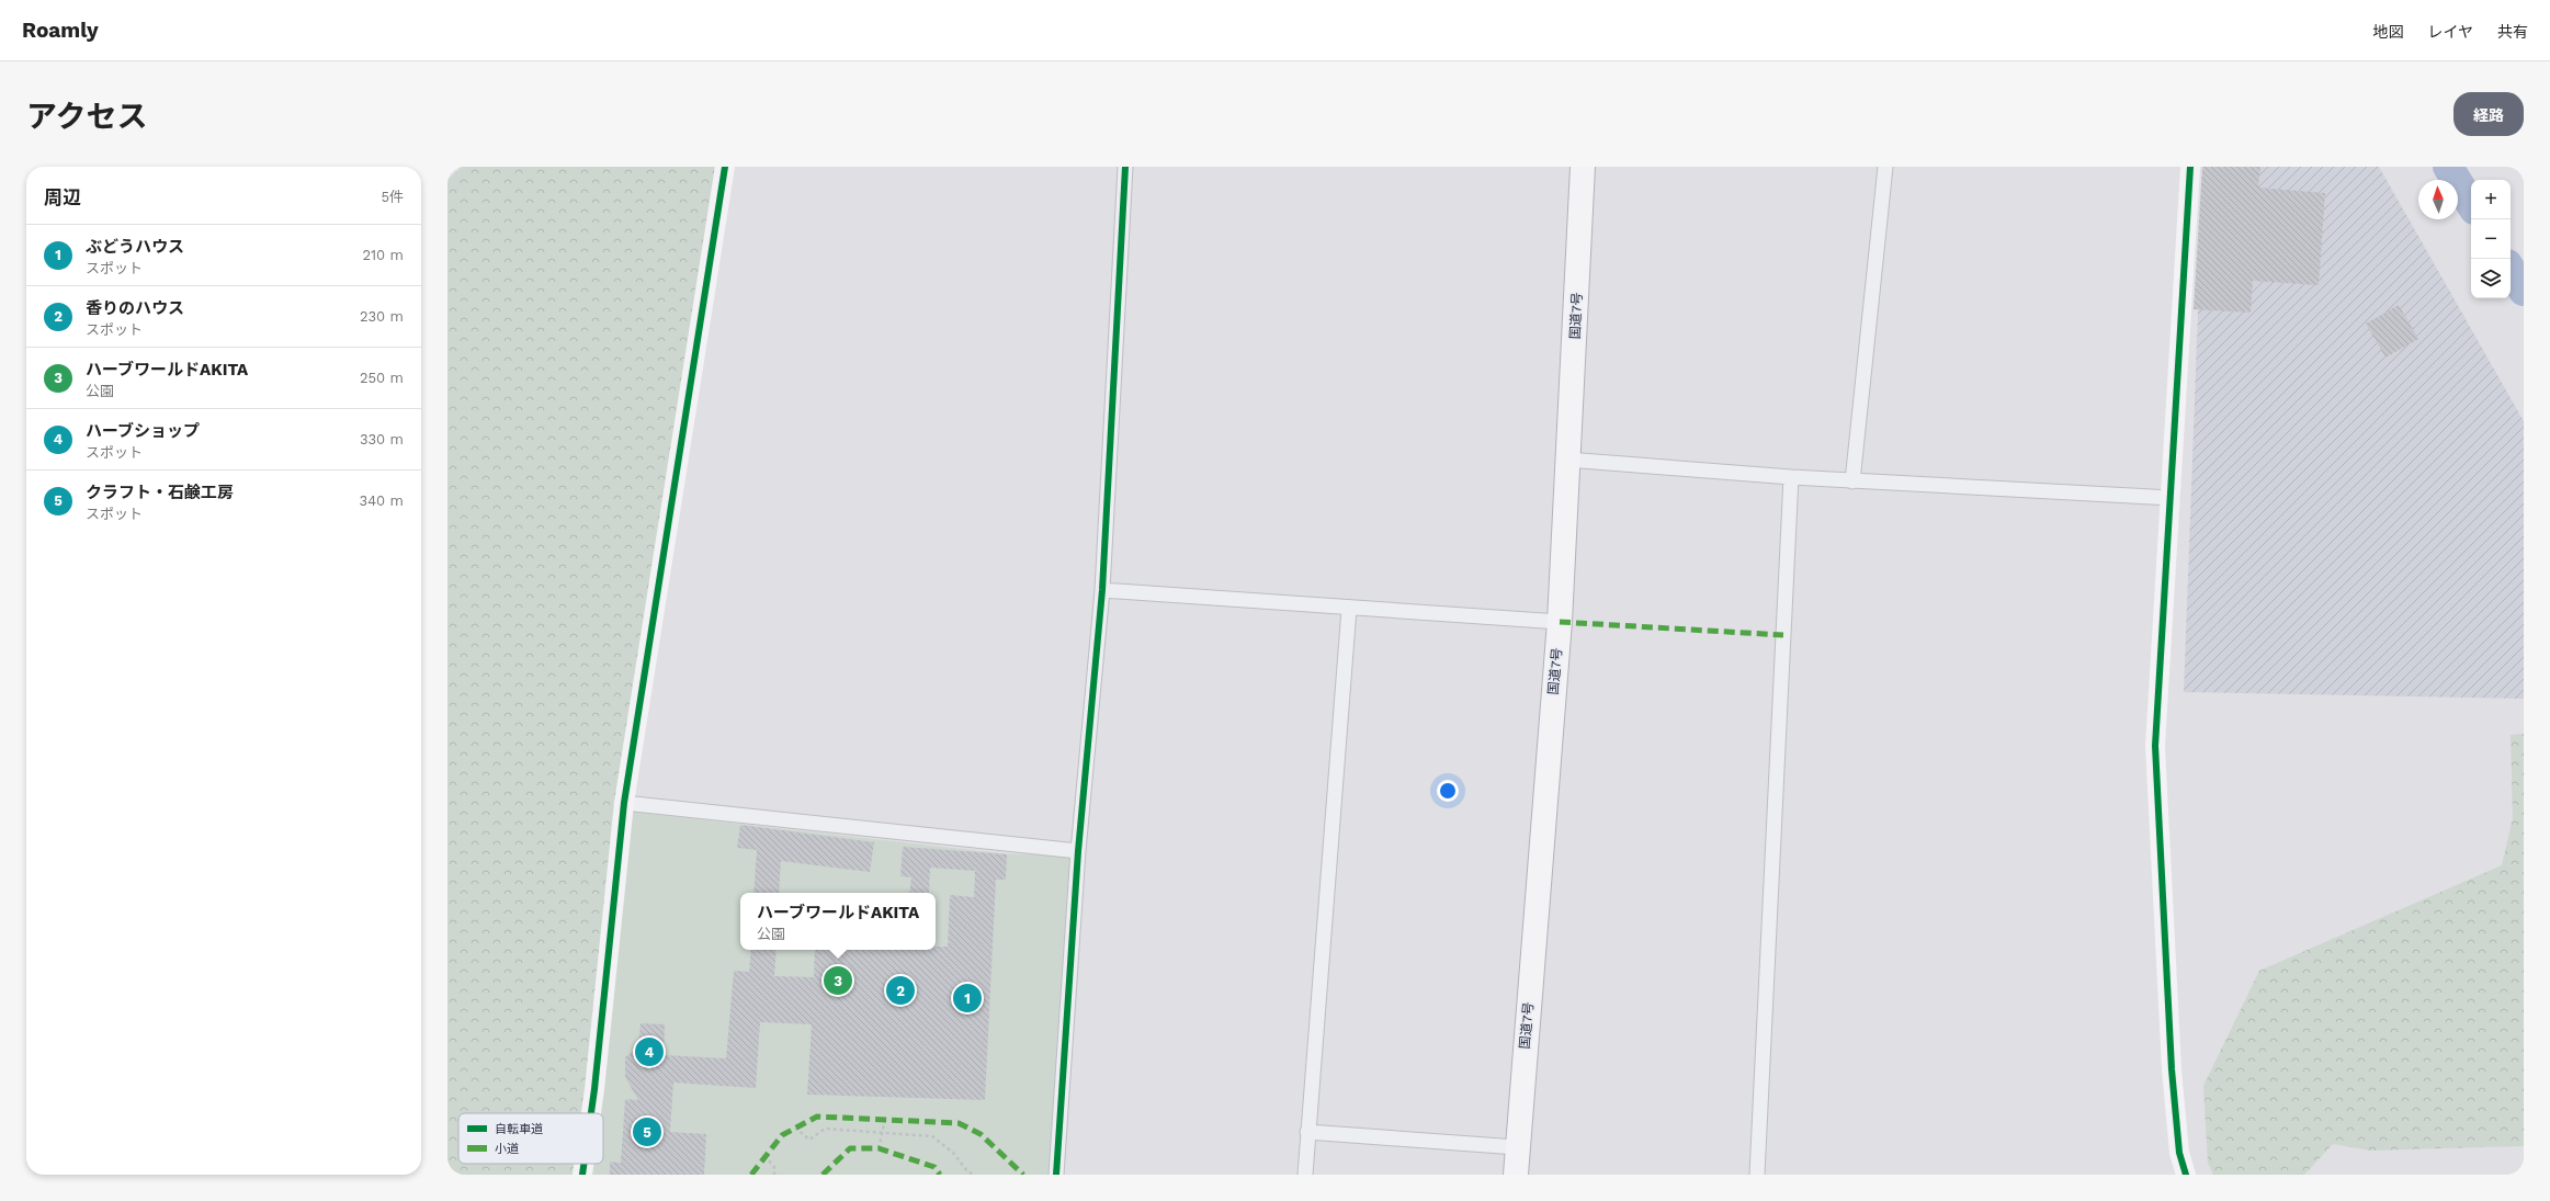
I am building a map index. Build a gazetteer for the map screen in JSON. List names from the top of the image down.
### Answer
{
  "streets": {
    "highway": ["国道7号"]
  },
  "legend": ["自転車道", "小道"],
  "north": "top",
  "page": {
    "header": "Roamly",
    "nav": ["地図", "レイヤ", "共有"],
    "title": "アクセス",
    "buttons": "経路",
    "heading": ["周辺", "5件"],
    "map_buttons": ["+", "−"],
    "list": [
      {
        "mark": "1",
        "name": "ぶどうハウス",
        "note": "スポット",
        "value": "210 m"
      },
      {
        "mark": "2",
        "name": "香りのハウス",
        "note": "スポット",
        "value": "230 m"
      },
      {
        "mark": "3",
        "name": "ハーブワールドAKITA",
        "note": "公園",
        "value": "250 m"
      },
      {
        "mark": "4",
        "name": "ハーブショップ",
        "note": "スポット",
        "value": "330 m"
      },
      {
        "mark": "5",
        "name": "クラフト・石鹸工房",
        "note": "スポット",
        "value": "340 m"
      }
    ],
    "popup": ["ハーブワールドAKITA", "公園"],
    "pins": [
      "3",
      "2",
      "1",
      "4",
      "5"
    ]
  }
}
